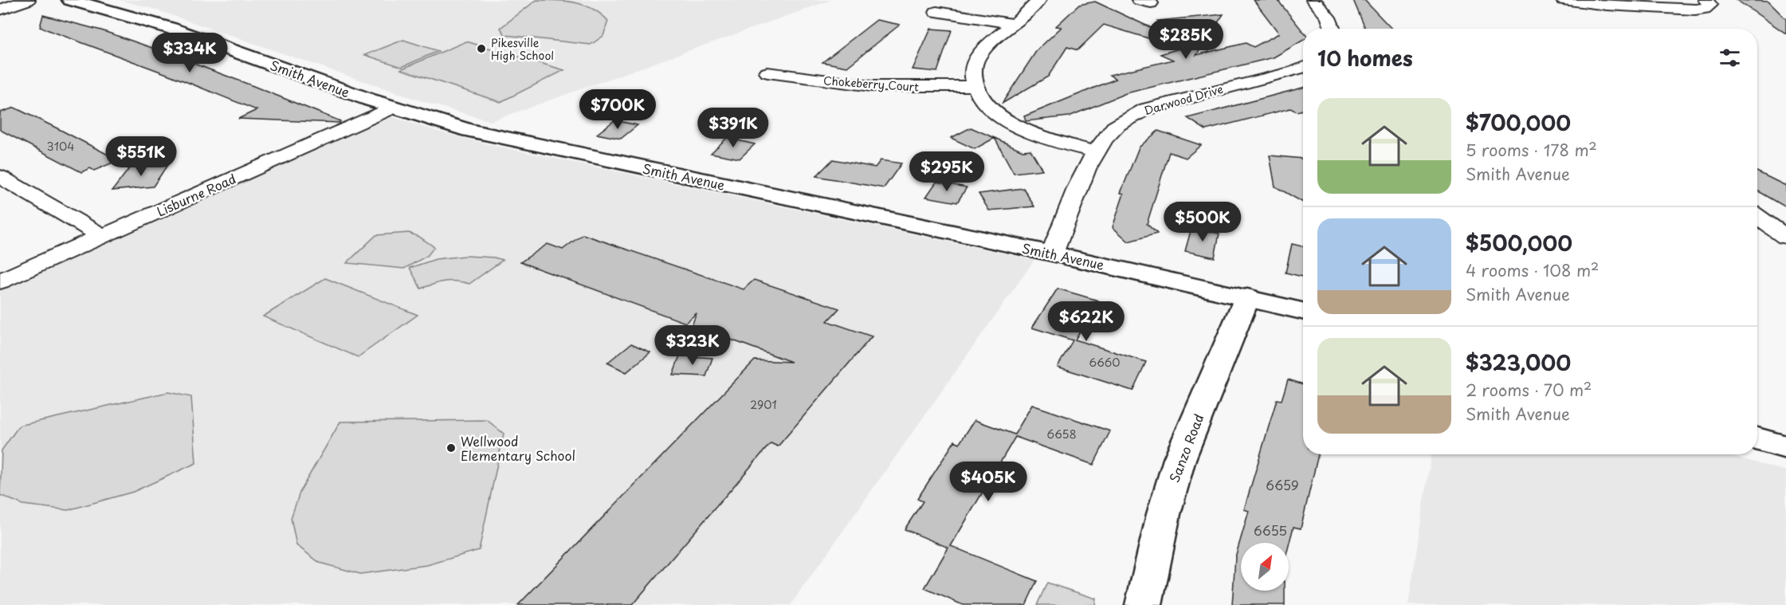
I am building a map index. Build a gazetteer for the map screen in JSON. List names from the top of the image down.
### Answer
{
  "streets": {
    "main road": ["Smith Avenue", "Sanzo Road"],
    "street": ["Chokeberry Court", "Darwood Drive", "Lisburne Road"]
  },
  "crossings": [
    ["Smith Avenue", "Darwood Drive"],
    ["Smith Avenue", "Lisburne Road"],
    ["Smith Avenue", "Sanzo Road"]
  ],
  "places": ["Pikesville High School", "Wellwood Elementary School"],
  "house_numbers": [
    "3104",
    "6660",
    "2901",
    "6658",
    "6659",
    "6655"
  ],
  "north": "top right",
  "page": {
    "price": [
      "$285K",
      "$334K",
      "$700K",
      "$391K",
      "$551K",
      "$295K",
      "$500K",
      "$622K",
      "$323K",
      "$405K"
    ],
    "heading": "10 homes",
    "list": [
      {
        "name": "$700,000",
        "note": "5 rooms · 178 m² · Smith Avenue"
      },
      {
        "name": "$500,000",
        "note": "4 rooms · 108 m² · Smith Avenue"
      },
      {
        "name": "$323,000",
        "note": "2 rooms · 70 m² · Smith Avenue"
      }
    ]
  }
}
